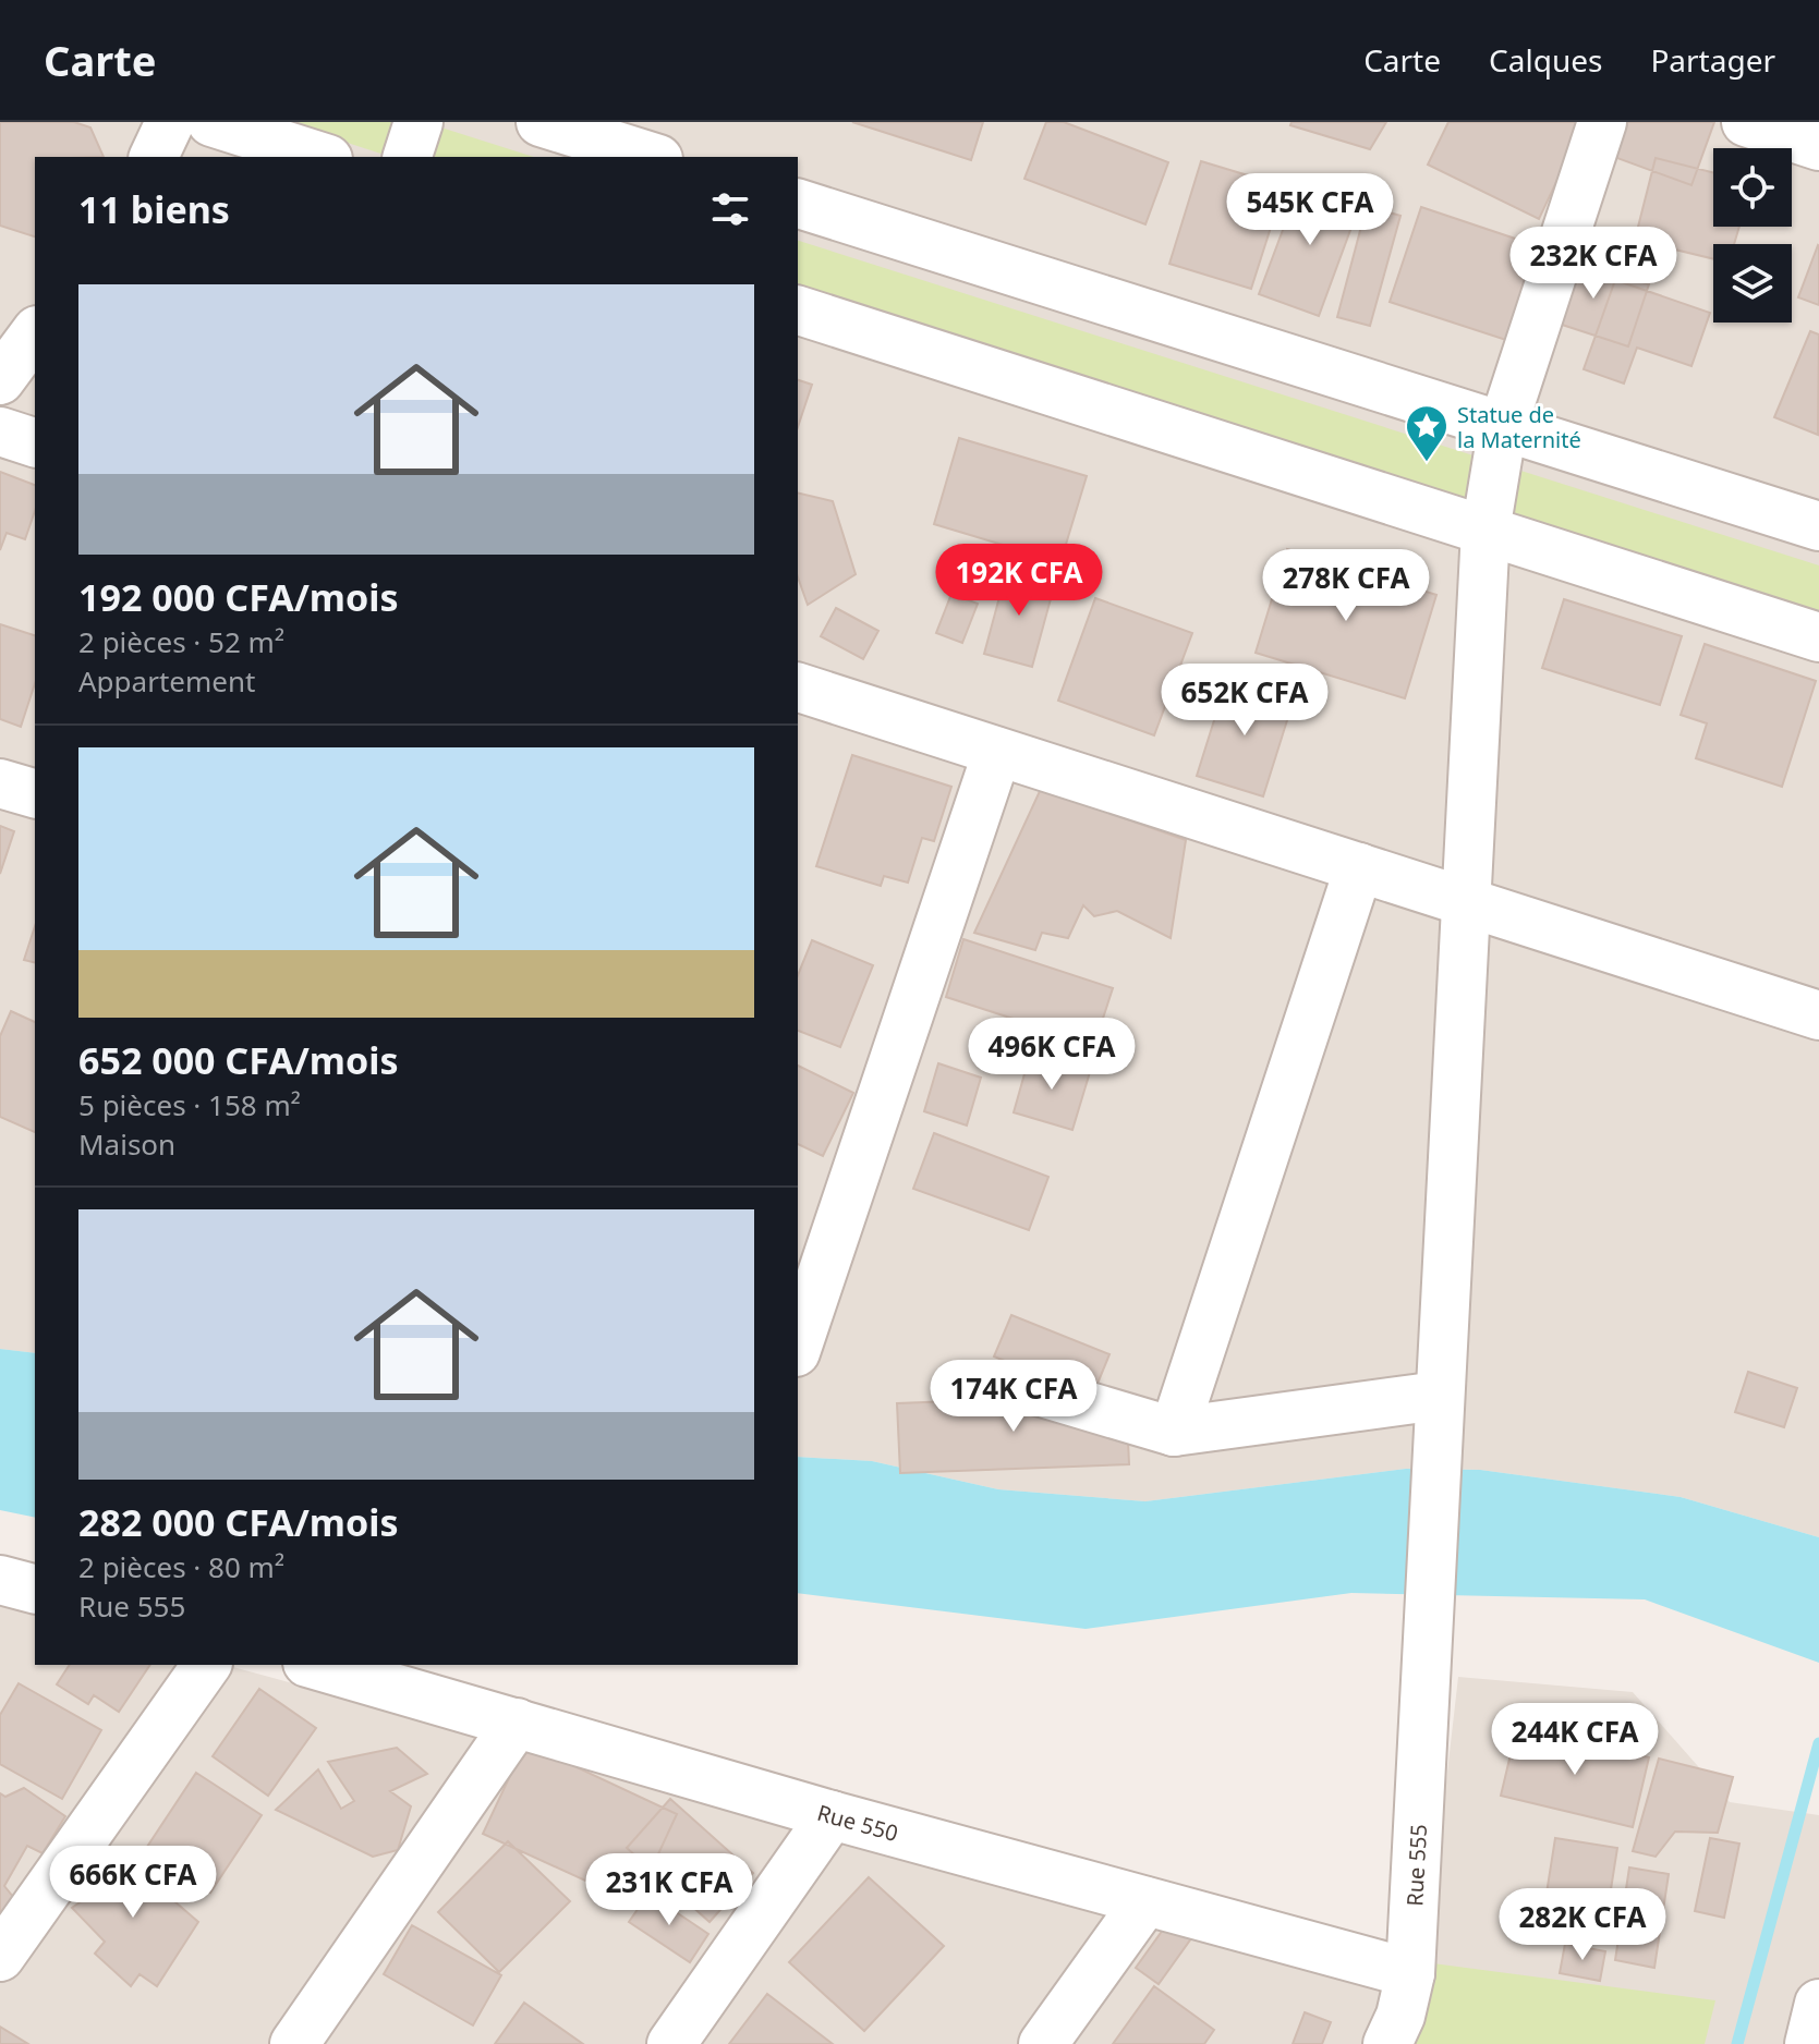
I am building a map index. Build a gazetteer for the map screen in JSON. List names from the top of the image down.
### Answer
{
  "streets": {
    "street": ["Rue 550", "Rue 555"]
  },
  "crossings": [
    ["Rue 550", "Rue 555"]
  ],
  "places": {
    "place": ["Statue de la Maternité"]
  },
  "page": {
    "header": "Carte",
    "nav": ["Carte", "Calques", "Partager"],
    "heading": "11 biens",
    "price": [
      "545K CFA",
      "232K CFA",
      "192K CFA",
      "278K CFA",
      "652K CFA",
      "496K CFA",
      "174K CFA",
      "244K CFA",
      "666K CFA",
      "231K CFA",
      "282K CFA"
    ],
    "list": [
      {
        "name": "192 000 CFA/mois",
        "note": "2 pièces · 52 m² · Appartement"
      },
      {
        "name": "652 000 CFA/mois",
        "note": "5 pièces · 158 m² · Maison"
      },
      {
        "name": "282 000 CFA/mois",
        "note": "2 pièces · 80 m² · Rue 555"
      }
    ]
  }
}
